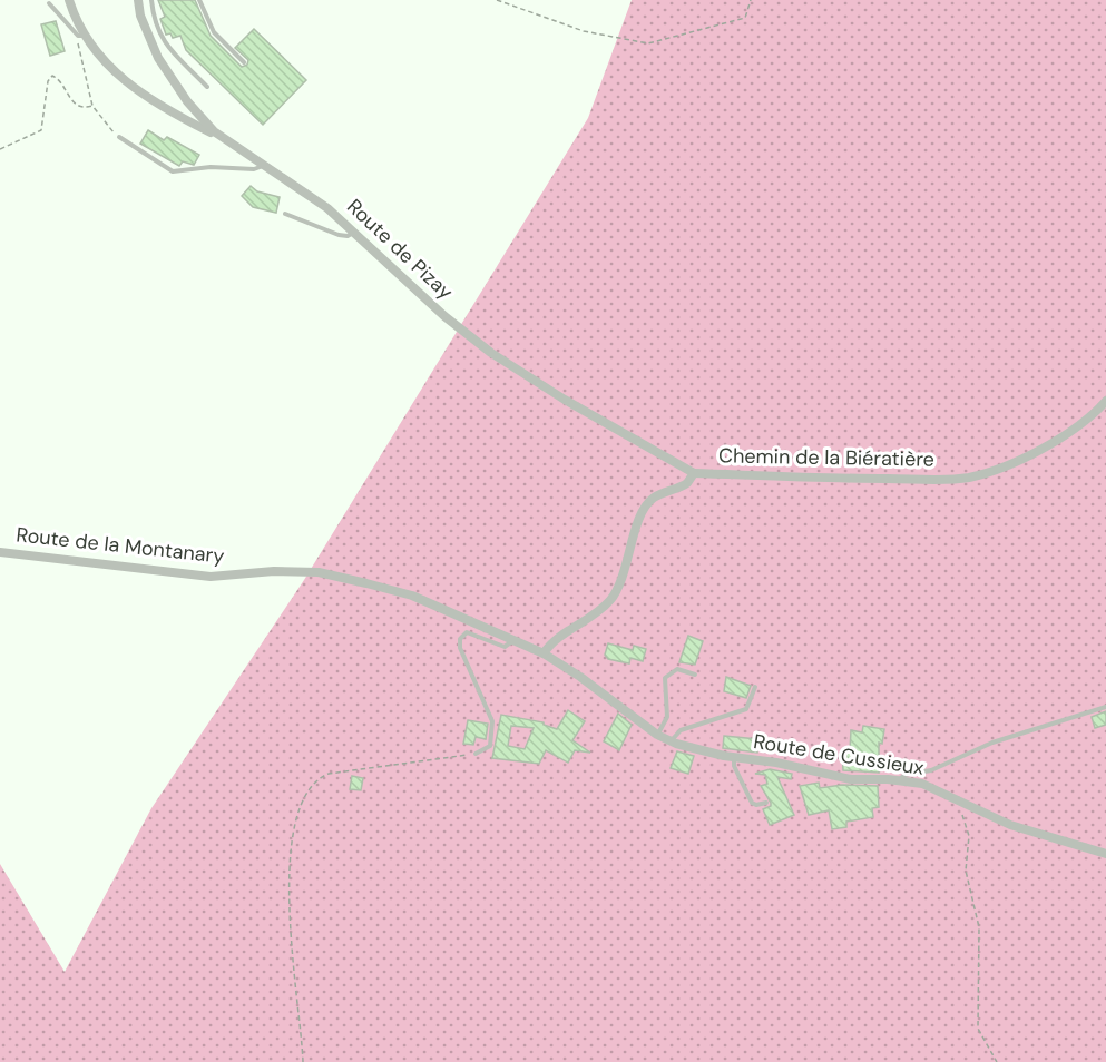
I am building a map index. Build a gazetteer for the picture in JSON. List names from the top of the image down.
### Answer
{
  "streets": {
    "street": [
      "Route de Pizay",
      "Chemin de la Biératière",
      "Route de la Montanary",
      "Route de Cussieux"
    ]
  },
  "crossings": [
    ["Route de Pizay", "Chemin de la Biératière"],
    ["Chemin de la Biératière", "Route de la Montanary"],
    ["Chemin de la Biératière", "Route de Cussieux"],
    ["Route de la Montanary", "Route de Cussieux"]
  ]
}
